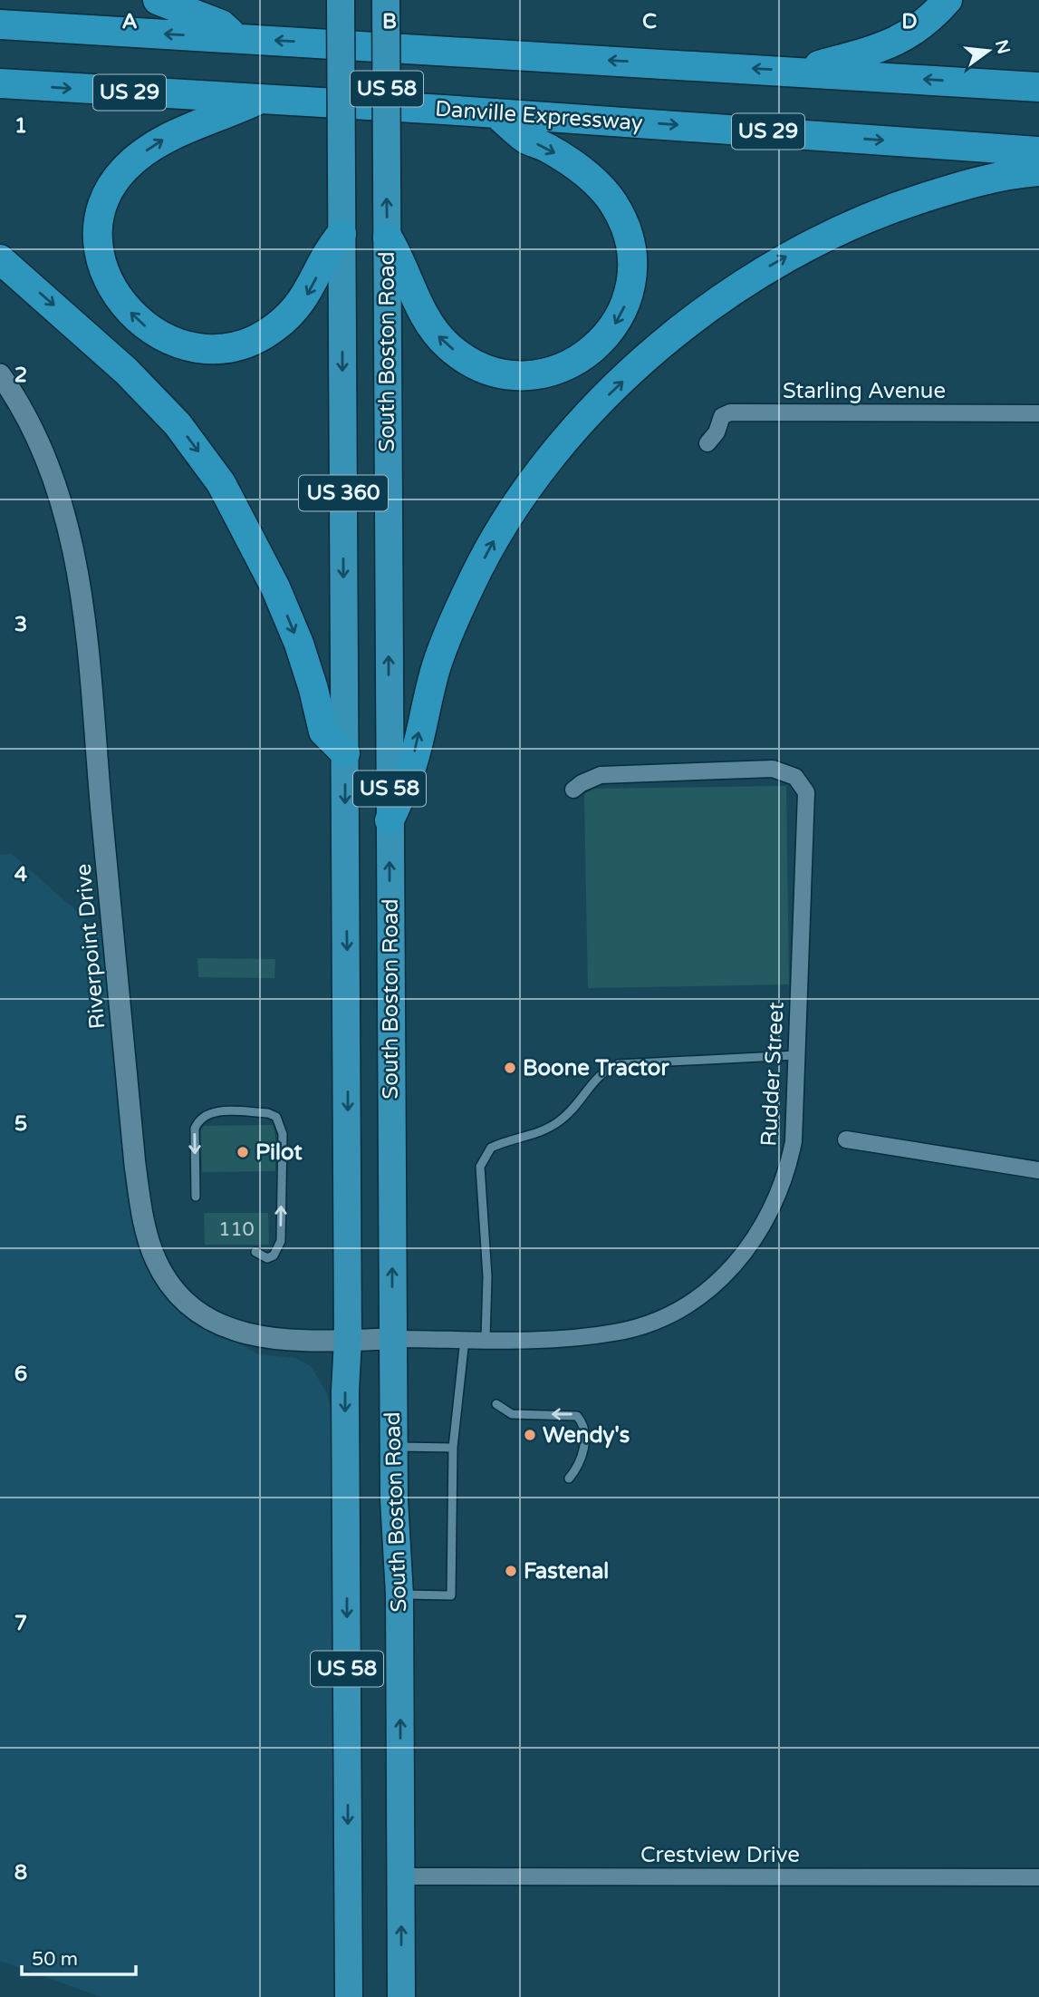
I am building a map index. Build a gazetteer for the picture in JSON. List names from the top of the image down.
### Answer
{
  "streets": {
    "highway": [
      "US 58",
      "US 29",
      "Danville Expressway",
      "South Boston Road",
      "US 360"
    ],
    "street": [
      "Starling Avenue",
      "Riverpoint Drive",
      "Rudder Street",
      "Crestview Drive"
    ]
  },
  "crossings": [
    ["US 58", "South Boston Road"],
    ["South Boston Road", "Riverpoint Drive"],
    ["South Boston Road", "Rudder Street"],
    ["South Boston Road", "Crestview Drive"],
    ["Riverpoint Drive", "Rudder Street"]
  ],
  "places": [
    "Boone Tractor",
    "Pilot",
    "Wendy's",
    "Fastenal"
  ],
  "house_numbers": ["110"],
  "scale_bar": "50 m",
  "north": "right",
  "grid": {
    "columns": [
      "A",
      "B",
      "C",
      "D"
    ],
    "rows": [
      "1",
      "2",
      "3",
      "4",
      "5",
      "6",
      "7",
      "8"
    ]
  }
}
